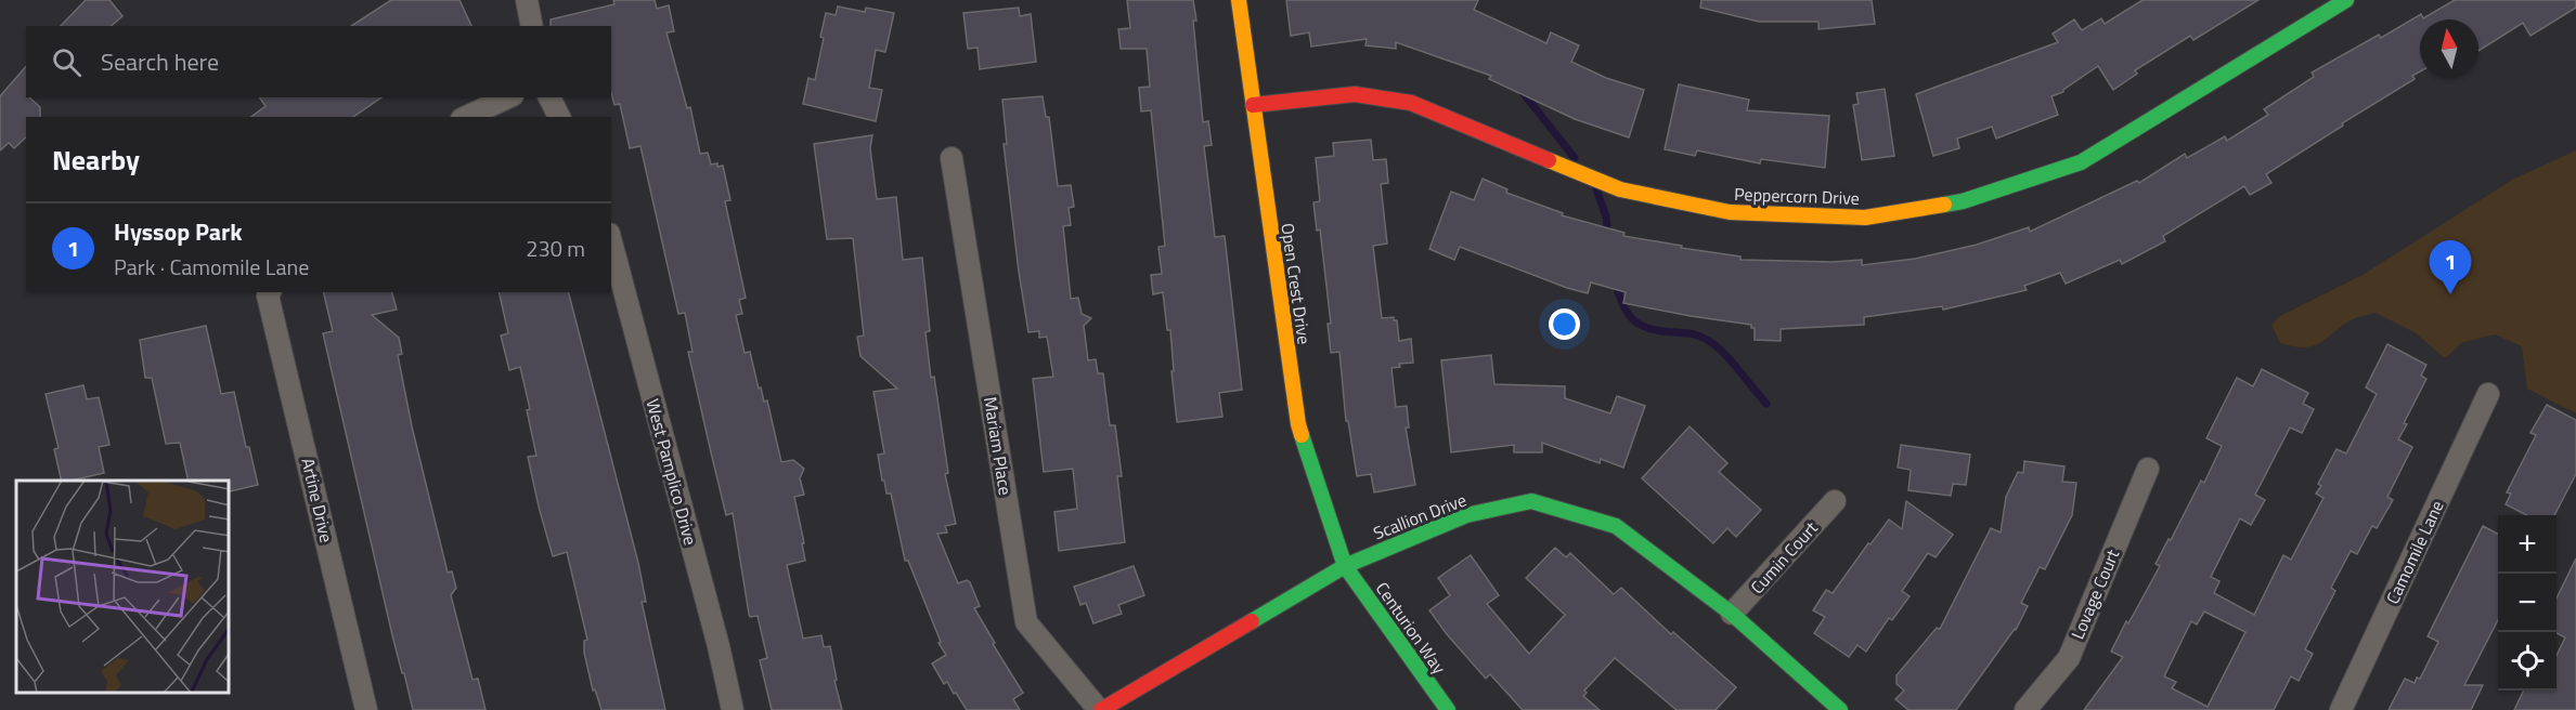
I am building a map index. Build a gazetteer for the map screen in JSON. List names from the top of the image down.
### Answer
{
  "streets": {
    "street": [
      "Peppercorn Drive",
      "Open Crest Drive",
      "Mariam Place",
      "West Pamplico Drive",
      "Artine Drive",
      "Scallion Drive",
      "Camomile Lane",
      "Cumin Court",
      "Lovage Court",
      "Centurion Way"
    ]
  },
  "crossings": [
    ["Peppercorn Drive", "Open Crest Drive"],
    ["Open Crest Drive", "Scallion Drive"],
    ["Open Crest Drive", "Centurion Way"],
    ["Mariam Place", "Scallion Drive"],
    ["Scallion Drive", "Cumin Court"],
    ["Scallion Drive", "Centurion Way"]
  ],
  "north": "top",
  "page": {
    "search": "Search here",
    "heading": "Nearby",
    "list": [
      {
        "mark": "1",
        "name": "Hyssop Park",
        "note": "Park · Camomile Lane",
        "value": "230 m"
      }
    ],
    "pins": "1",
    "map_buttons": ["+", "−"]
  }
}
